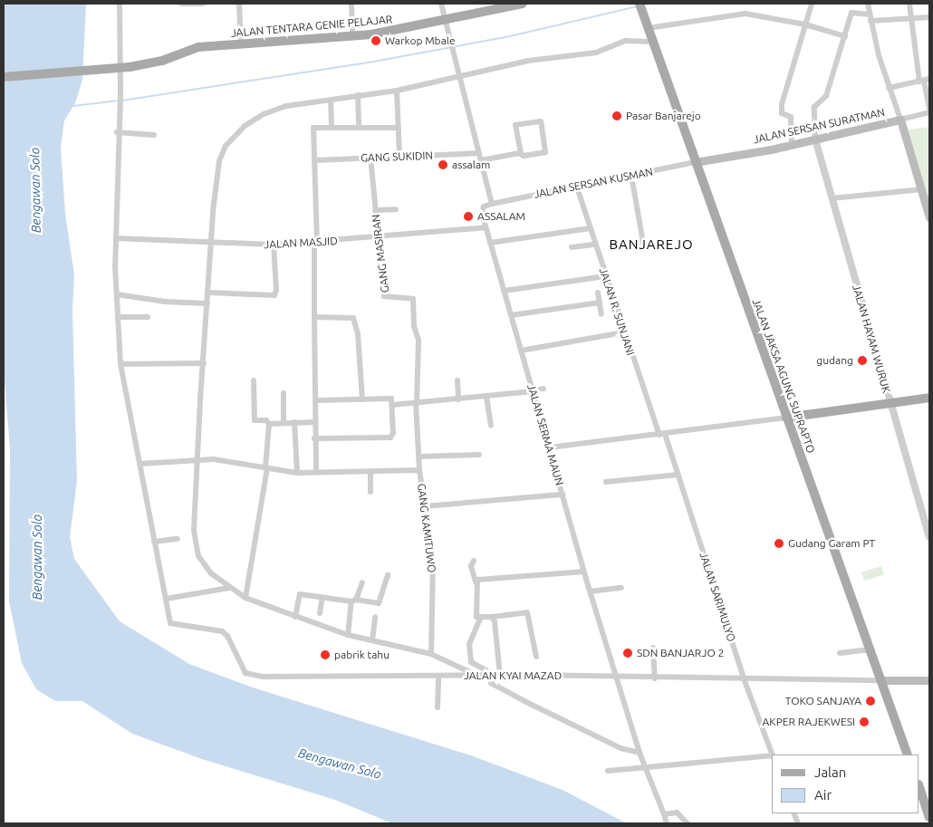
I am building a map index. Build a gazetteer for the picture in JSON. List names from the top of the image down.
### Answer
{
  "streets": {
    "main road": ["JALAN TENTARA GENIE PELAJAR", "JALAN SERSAN SURATMAN", "JALAN JAKSA AGUNG SUPRAPTO"],
    "street": [
      "GANG SUKIDIN",
      "JALAN SERSAN KUSMAN",
      "JALAN MASJID",
      "GANG MASIRAN",
      "JALAN R. SUNJANI",
      "JALAN HAYAM WURUK",
      "JALAN SERMA MAUN",
      "GANG KAMITUWO",
      "JALAN SARIMULYO",
      "JALAN KYAI MAZAD"
    ]
  },
  "crossings": [
    ["JALAN SERSAN SURATMAN", "JALAN SERSAN KUSMAN"],
    ["JALAN SERSAN SURATMAN", "JALAN HAYAM WURUK"],
    ["JALAN SERSAN SURATMAN", "JALAN JAKSA AGUNG SUPRAPTO"],
    ["GANG SUKIDIN", "GANG MASIRAN"],
    ["JALAN SERSAN KUSMAN", "JALAN R. SUNJANI"],
    ["JALAN SERSAN KUSMAN", "JALAN JAKSA AGUNG SUPRAPTO"],
    ["JALAN SERSAN KUSMAN", "JALAN SERMA MAUN"],
    ["JALAN MASJID", "GANG MASIRAN"],
    ["JALAN MASJID", "JALAN SERMA MAUN"],
    ["GANG MASIRAN", "GANG KAMITUWO"],
    ["JALAN R. SUNJANI", "JALAN SARIMULYO"],
    ["JALAN JAKSA AGUNG SUPRAPTO", "JALAN KYAI MAZAD"],
    ["JALAN SERMA MAUN", "JALAN KYAI MAZAD"],
    ["JALAN SARIMULYO", "JALAN KYAI MAZAD"]
  ],
  "districts": ["BANJAREJO"],
  "water": ["Bengawan Solo"],
  "places": [
    "Warkop Mbale",
    "Pasar Banjarejo",
    "assalam",
    "ASSALAM",
    "gudang",
    "Gudang Garam PT",
    "SDN BANJARJO 2",
    "pabrik tahu",
    "TOKO SANJAYA",
    "AKPER RAJEKWESI"
  ],
  "legend": ["Jalan", "Air"]
}
